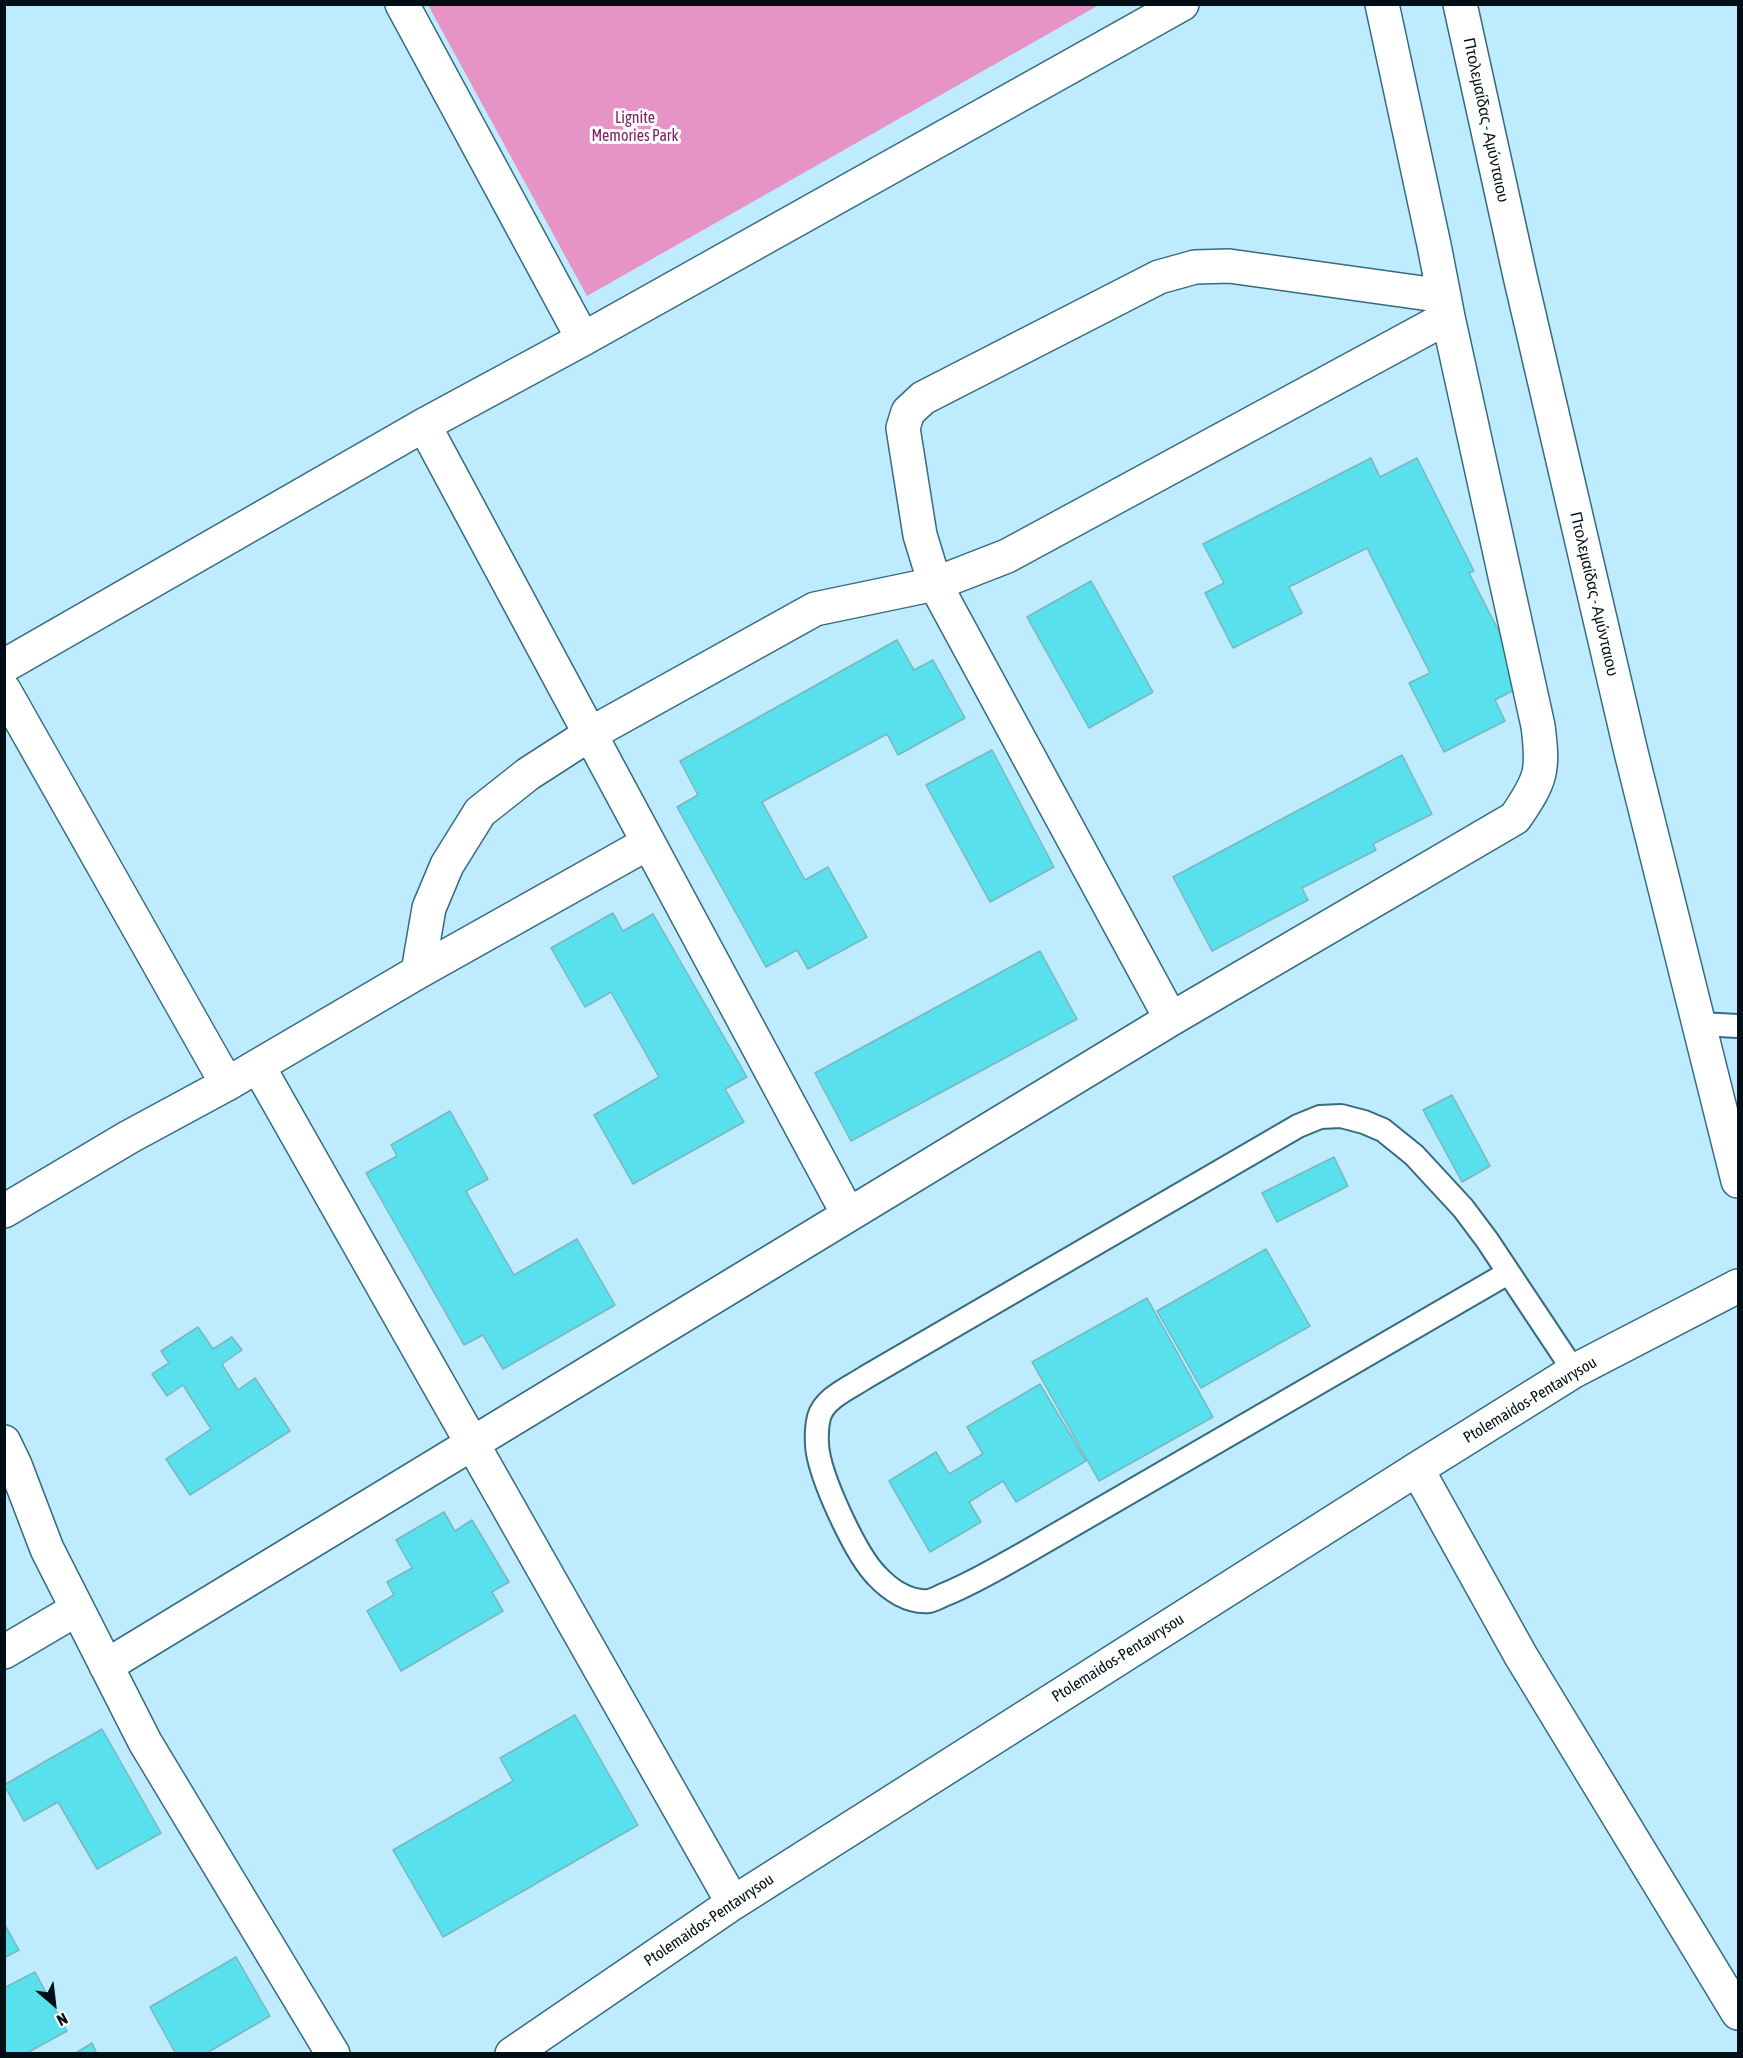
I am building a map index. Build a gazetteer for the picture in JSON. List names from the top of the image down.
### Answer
{
  "streets": {
    "street": ["Πτολεμαίδας - Αμύνταιου", "Ptolemaidos-Pentavrysou"]
  },
  "parks": ["Lignite Memories Park"],
  "north": "bottom right"
}
